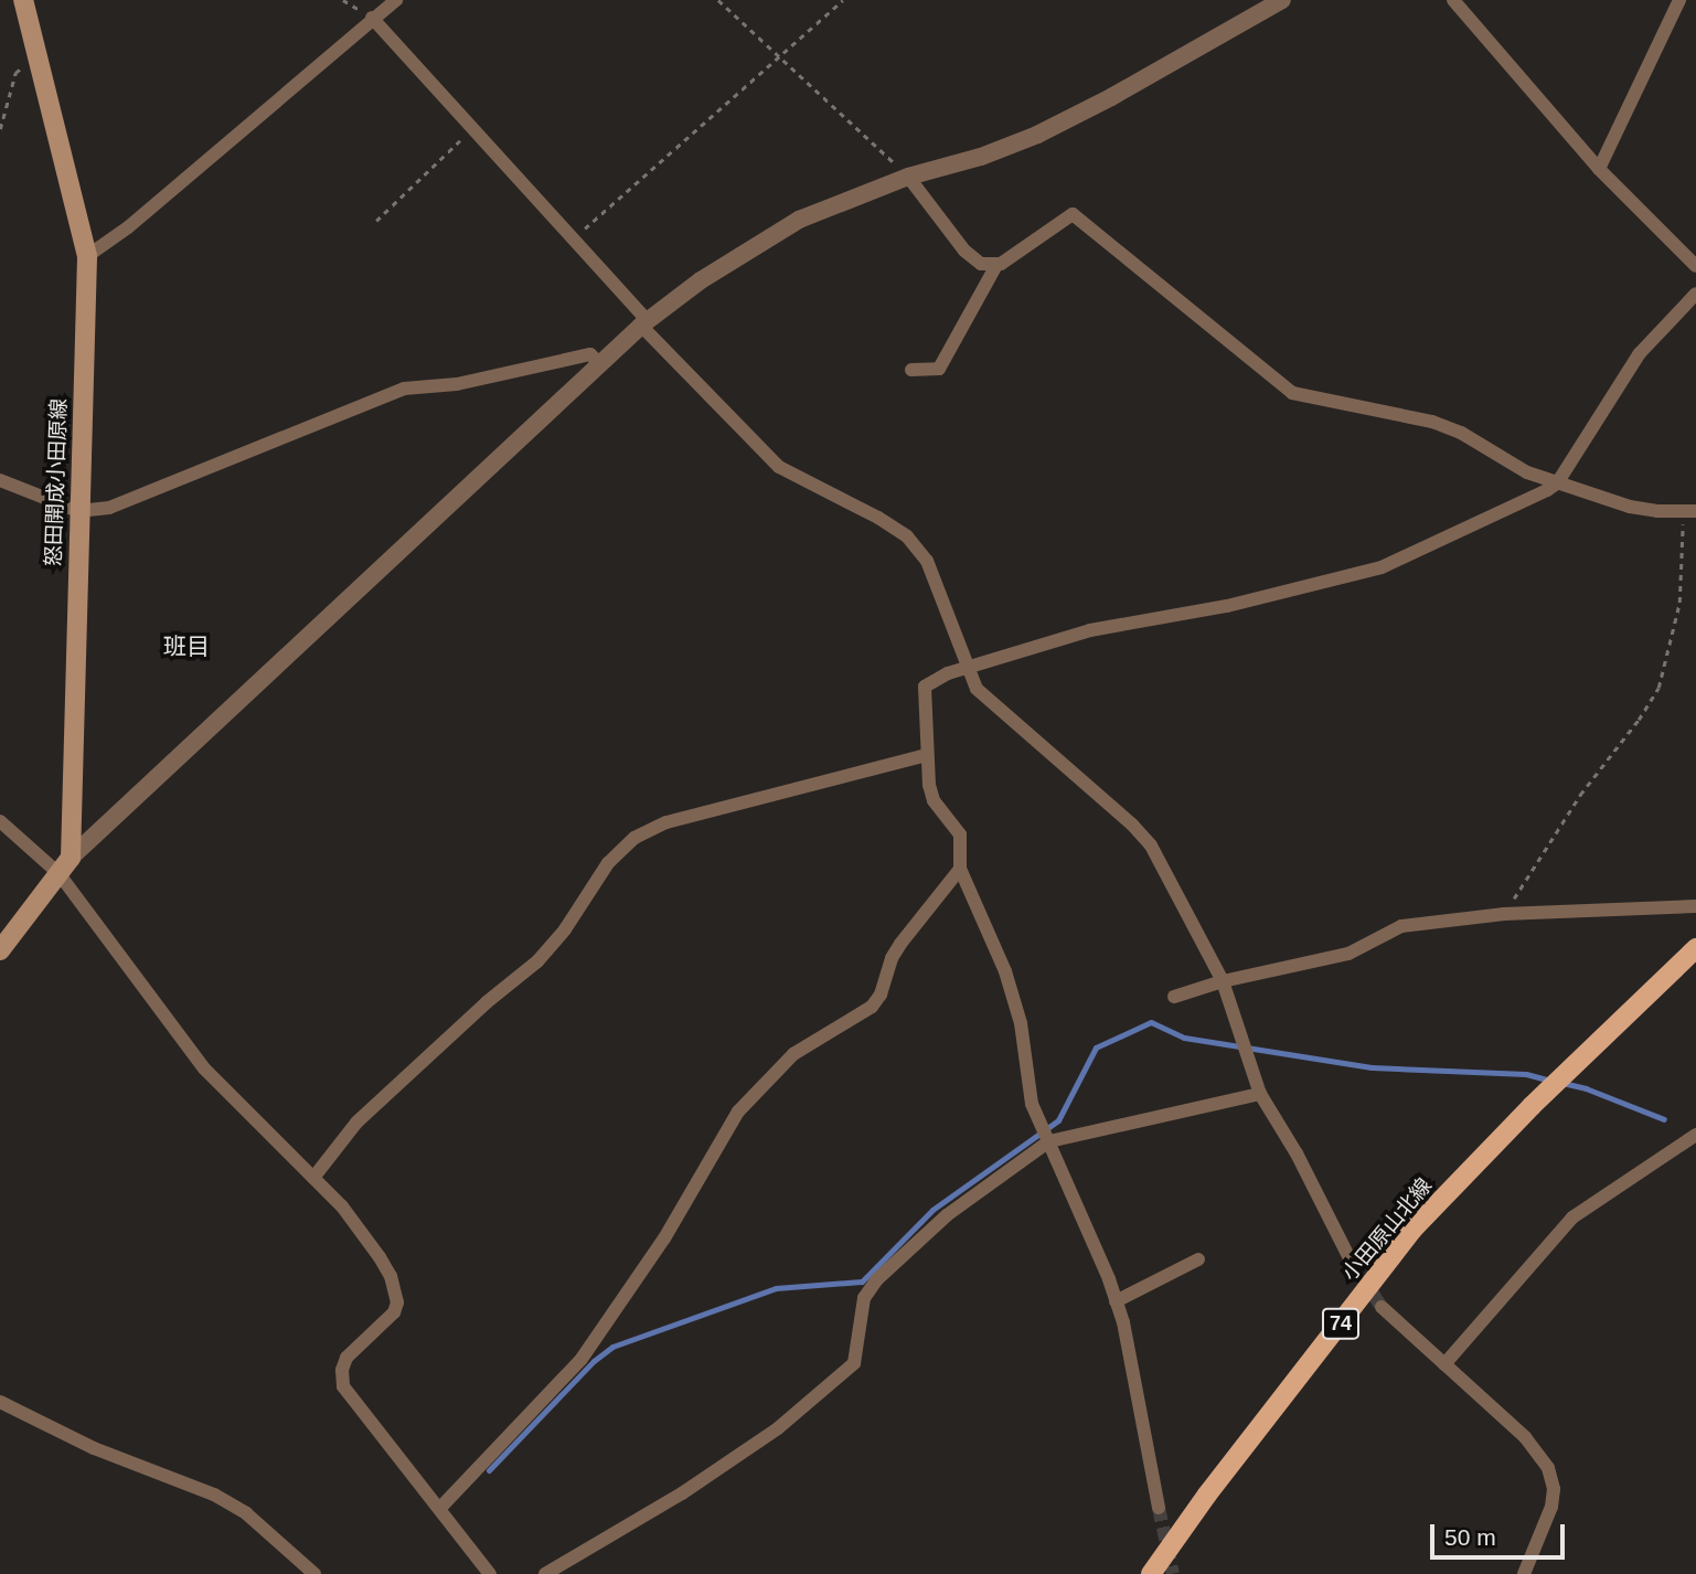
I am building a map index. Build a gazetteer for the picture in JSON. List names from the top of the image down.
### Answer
{
  "streets": {
    "main road": ["怒田開成小田原線", "小田原山北線", "74"]
  },
  "districts": ["班目"],
  "scale_bar": "50 m"
}
